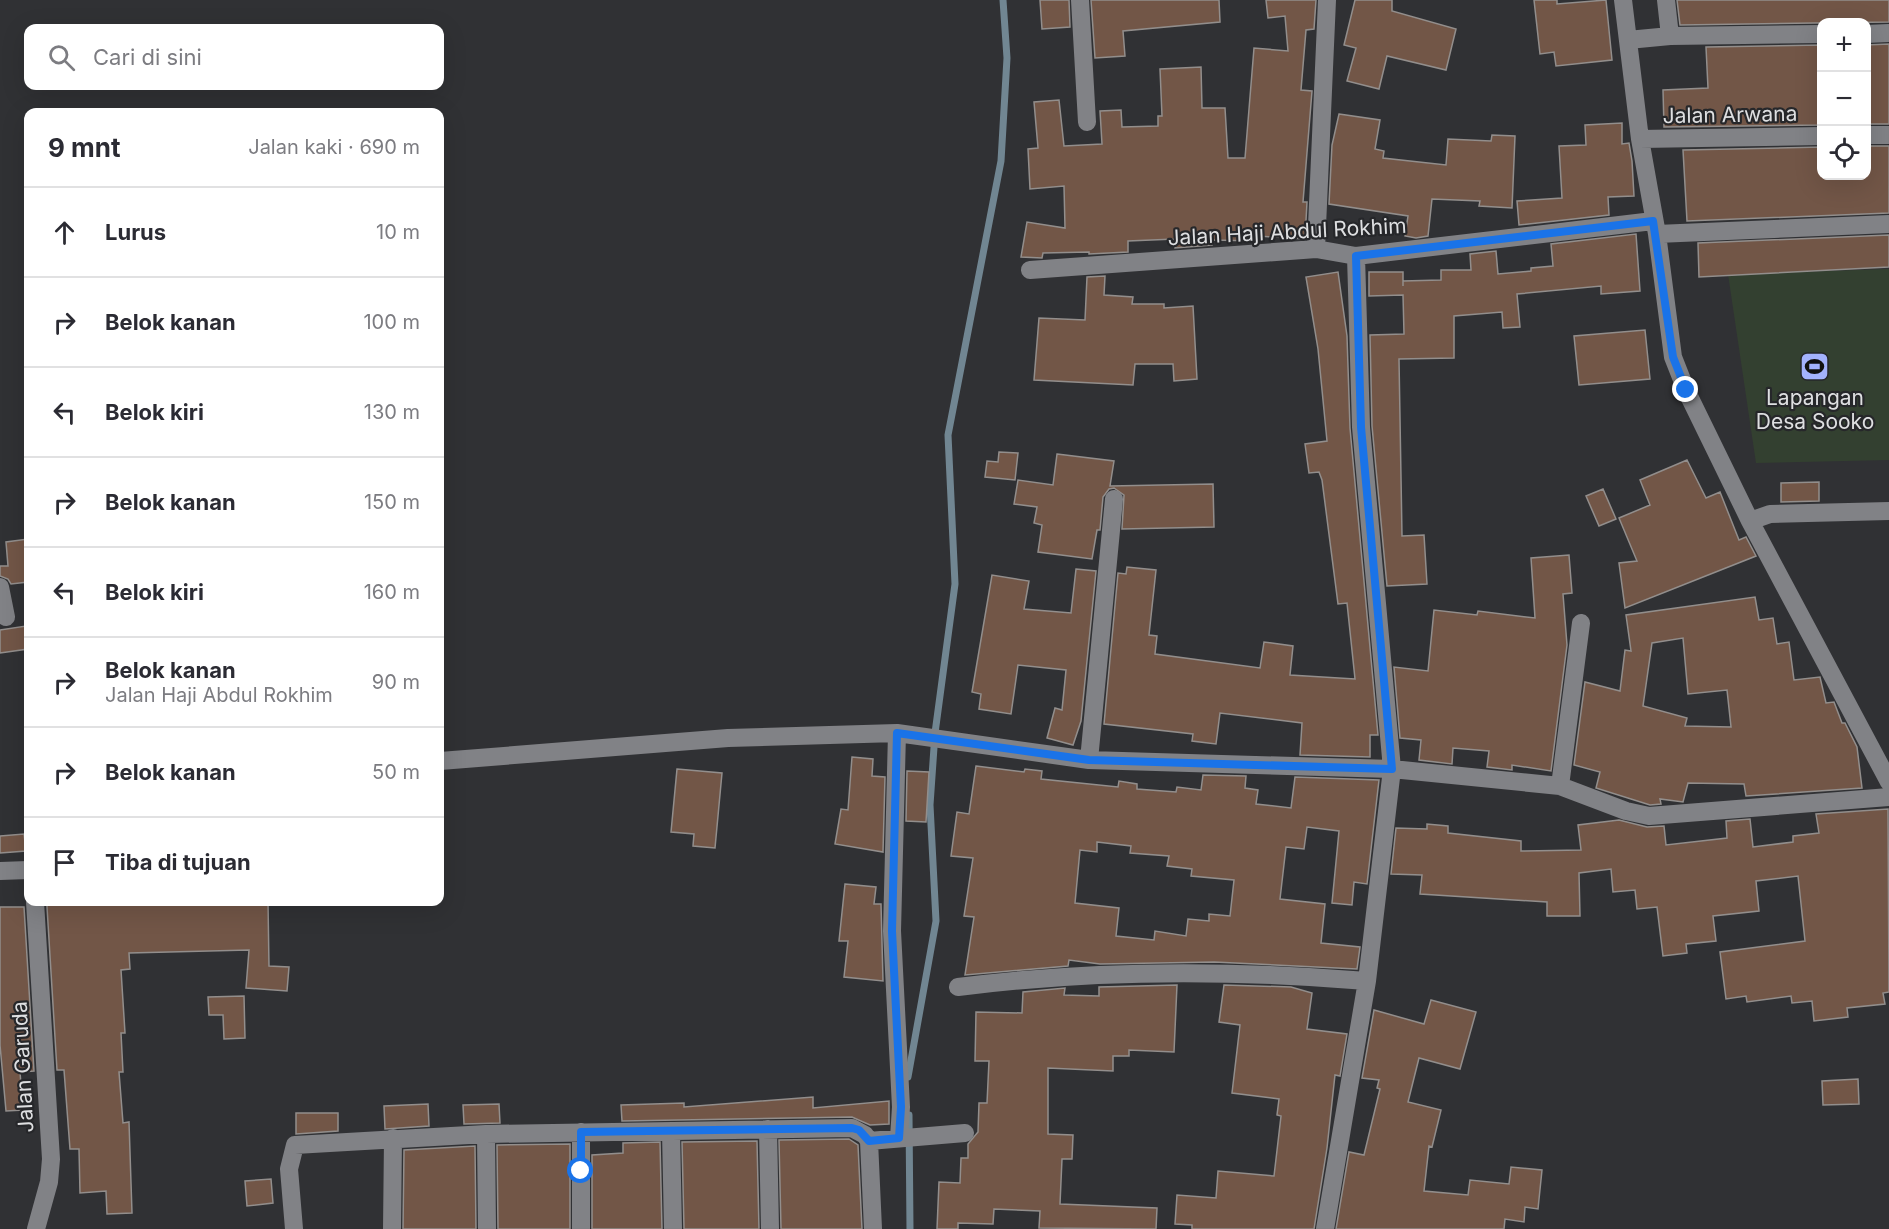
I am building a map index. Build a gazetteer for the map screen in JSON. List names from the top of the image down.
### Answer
{
  "streets": {
    "street": ["Jalan Arwana", "Jalan Haji Abdul Rokhim", "Jalan Garuda"]
  },
  "places": {
    "sports": ["Lapangan Desa Sooko"]
  },
  "page": {
    "map_buttons": ["+", "−"],
    "search": "Cari di sini",
    "heading": ["9 mnt", "Jalan kaki · 690 m"],
    "list": [
      ["Lurus", "10 m"],
      ["Belok kanan", "100 m"],
      ["Belok kiri", "130 m"],
      ["Belok kanan", "150 m"],
      ["Belok kiri", "160 m"],
      ["Belok kanan", "Jalan Haji Abdul Rokhim", "90 m"],
      ["Belok kanan", "50 m"],
      "Tiba di tujuan"
    ]
  }
}
